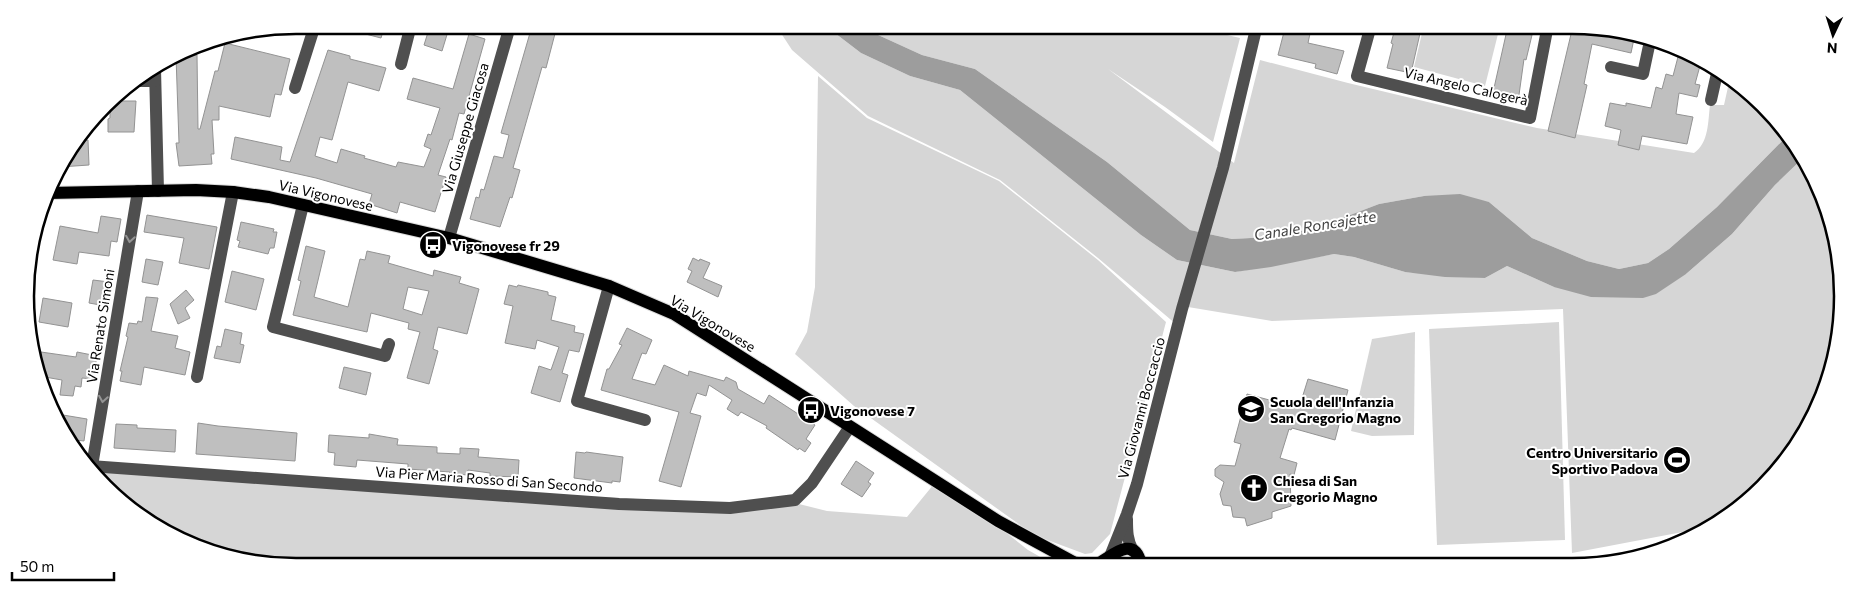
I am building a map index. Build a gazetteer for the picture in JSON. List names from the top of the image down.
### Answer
{
  "streets": {
    "main road": ["Via Vigonovese"],
    "street": [
      "Via Angelo Calogerà",
      "Via Giuseppe Giacosa",
      "Via Renato Simoni",
      "Via Giovanni Boccaccio",
      "Via Pier Maria Rosso di San Secondo"
    ]
  },
  "crossings": [
    ["Via Giuseppe Giacosa", "Via Vigonovese"],
    ["Via Vigonovese", "Via Renato Simoni"],
    ["Via Vigonovese", "Via Pier Maria Rosso di San Secondo"]
  ],
  "water": ["Canale Roncajette"],
  "places": {
    "bus stop": ["Vigonovese fr 29", "Vigonovese 7"],
    "school or university": ["Scuola dell'Infanzia San Gregorio Magno"],
    "sports": ["Centro Universitario Sportivo Padova"],
    "church": ["Chiesa di San Gregorio Magno"]
  },
  "scale_bar": "50 m",
  "north": "bottom"
}
